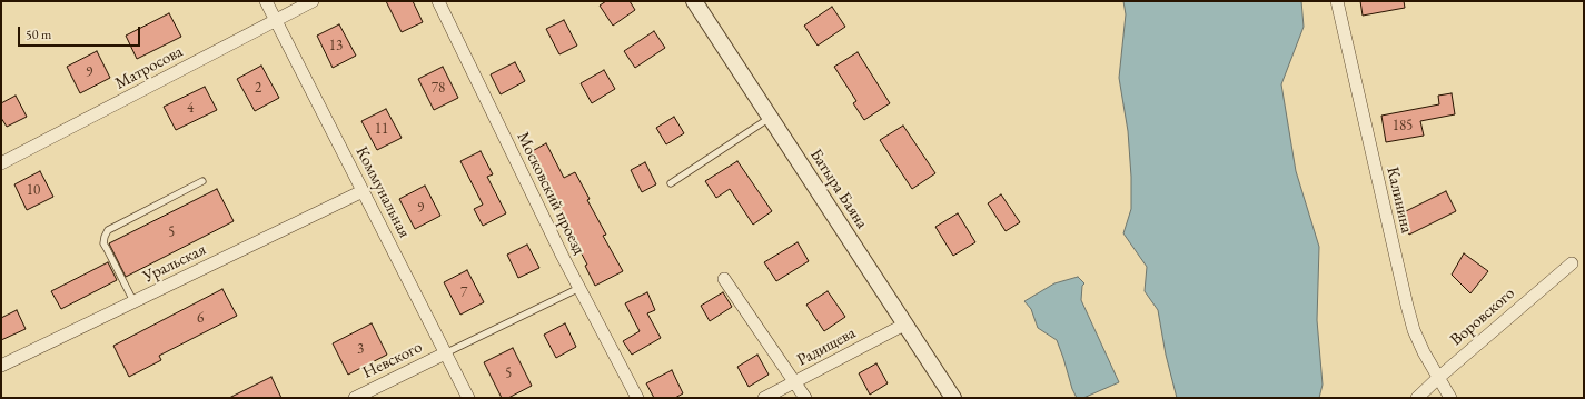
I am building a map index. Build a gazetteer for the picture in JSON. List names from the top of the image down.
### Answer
{
  "streets": {
    "street": [
      "Матросова",
      "Батыра Баяна",
      "Коммунальная",
      "Московский проезд",
      "Калинина",
      "Уральская",
      "Воровского",
      "Радищева",
      "Невского"
    ]
  },
  "crossings": [
    ["Матросова", "Коммунальная"],
    ["Батыра Баяна", "Радищева"],
    ["Коммунальная", "Уральская"],
    ["Коммунальная", "Невского"],
    ["Калинина", "Воровского"]
  ],
  "house_numbers": [
    "13",
    "9",
    "2",
    "78",
    "4",
    "185",
    "11",
    "10",
    "9",
    "5",
    "7",
    "6",
    "3",
    "5"
  ],
  "scale_bar": "50 m"
}
